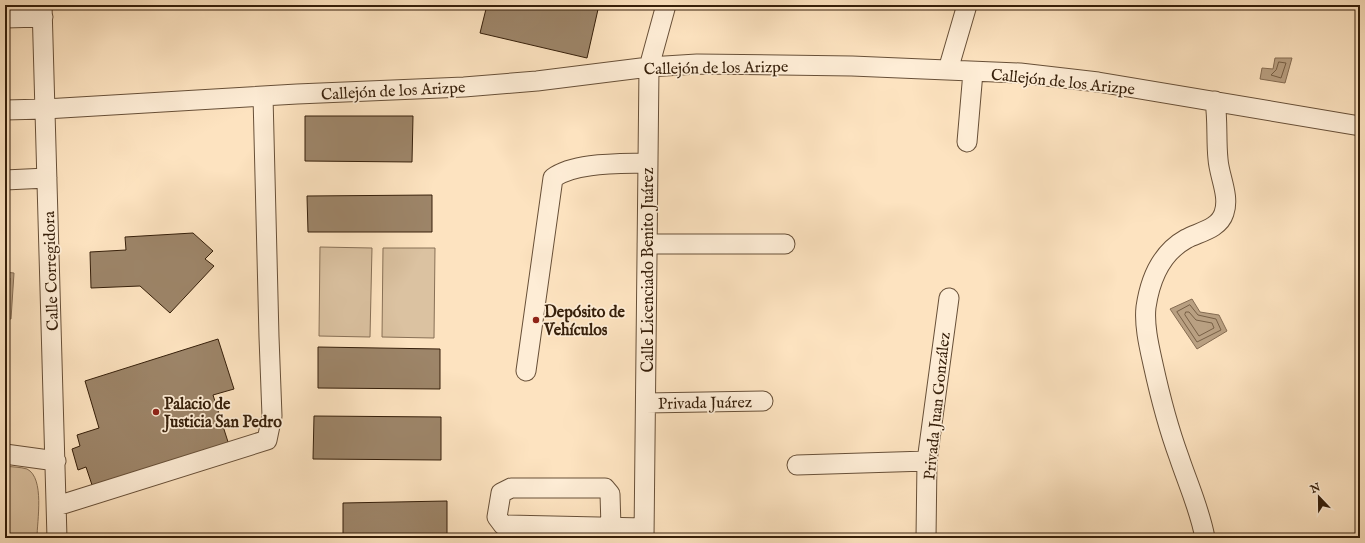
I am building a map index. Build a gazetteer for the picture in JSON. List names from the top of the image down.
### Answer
{
  "streets": {
    "street": [
      "Callejón de los Arizpe",
      "Calle Licenciado Benito Juárez",
      "Calle Corregidora",
      "Privada Juárez",
      "Privada Juan González"
    ]
  },
  "crossings": [
    ["Callejón de los Arizpe", "Calle Licenciado Benito Juárez"],
    ["Callejón de los Arizpe", "Calle Corregidora"],
    ["Calle Licenciado Benito Juárez", "Privada Juárez"]
  ],
  "places": ["Depósito de Vehículos", "Palacio de Justicia San Pedro"],
  "north": "top"
}
